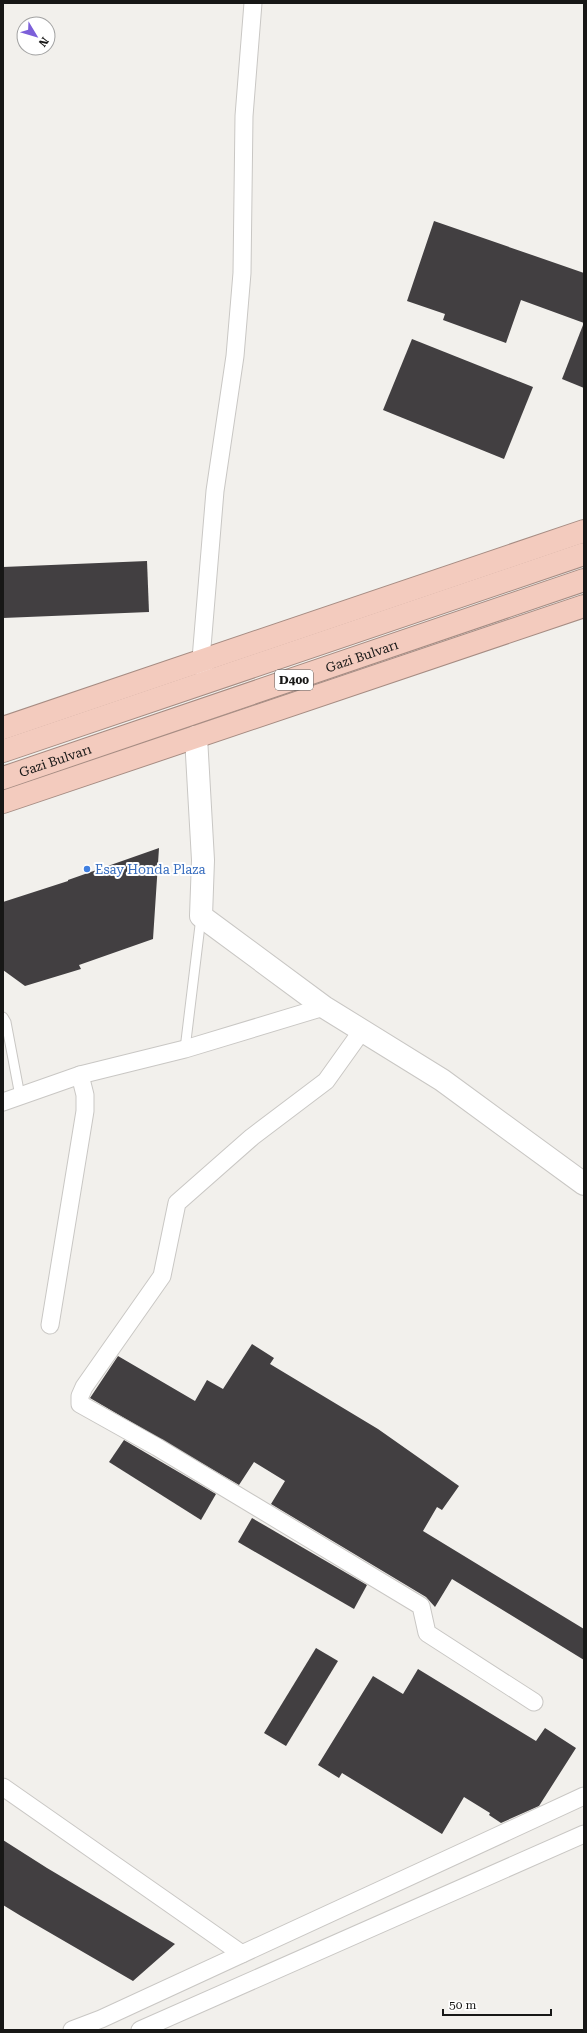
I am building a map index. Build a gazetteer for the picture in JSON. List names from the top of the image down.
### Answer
{
  "streets": {
    "highway": ["Gazi Bulvarı", "D400"]
  },
  "places": ["Esay Honda Plaza"],
  "scale_bar": "50 m",
  "north": "bottom right"
}
